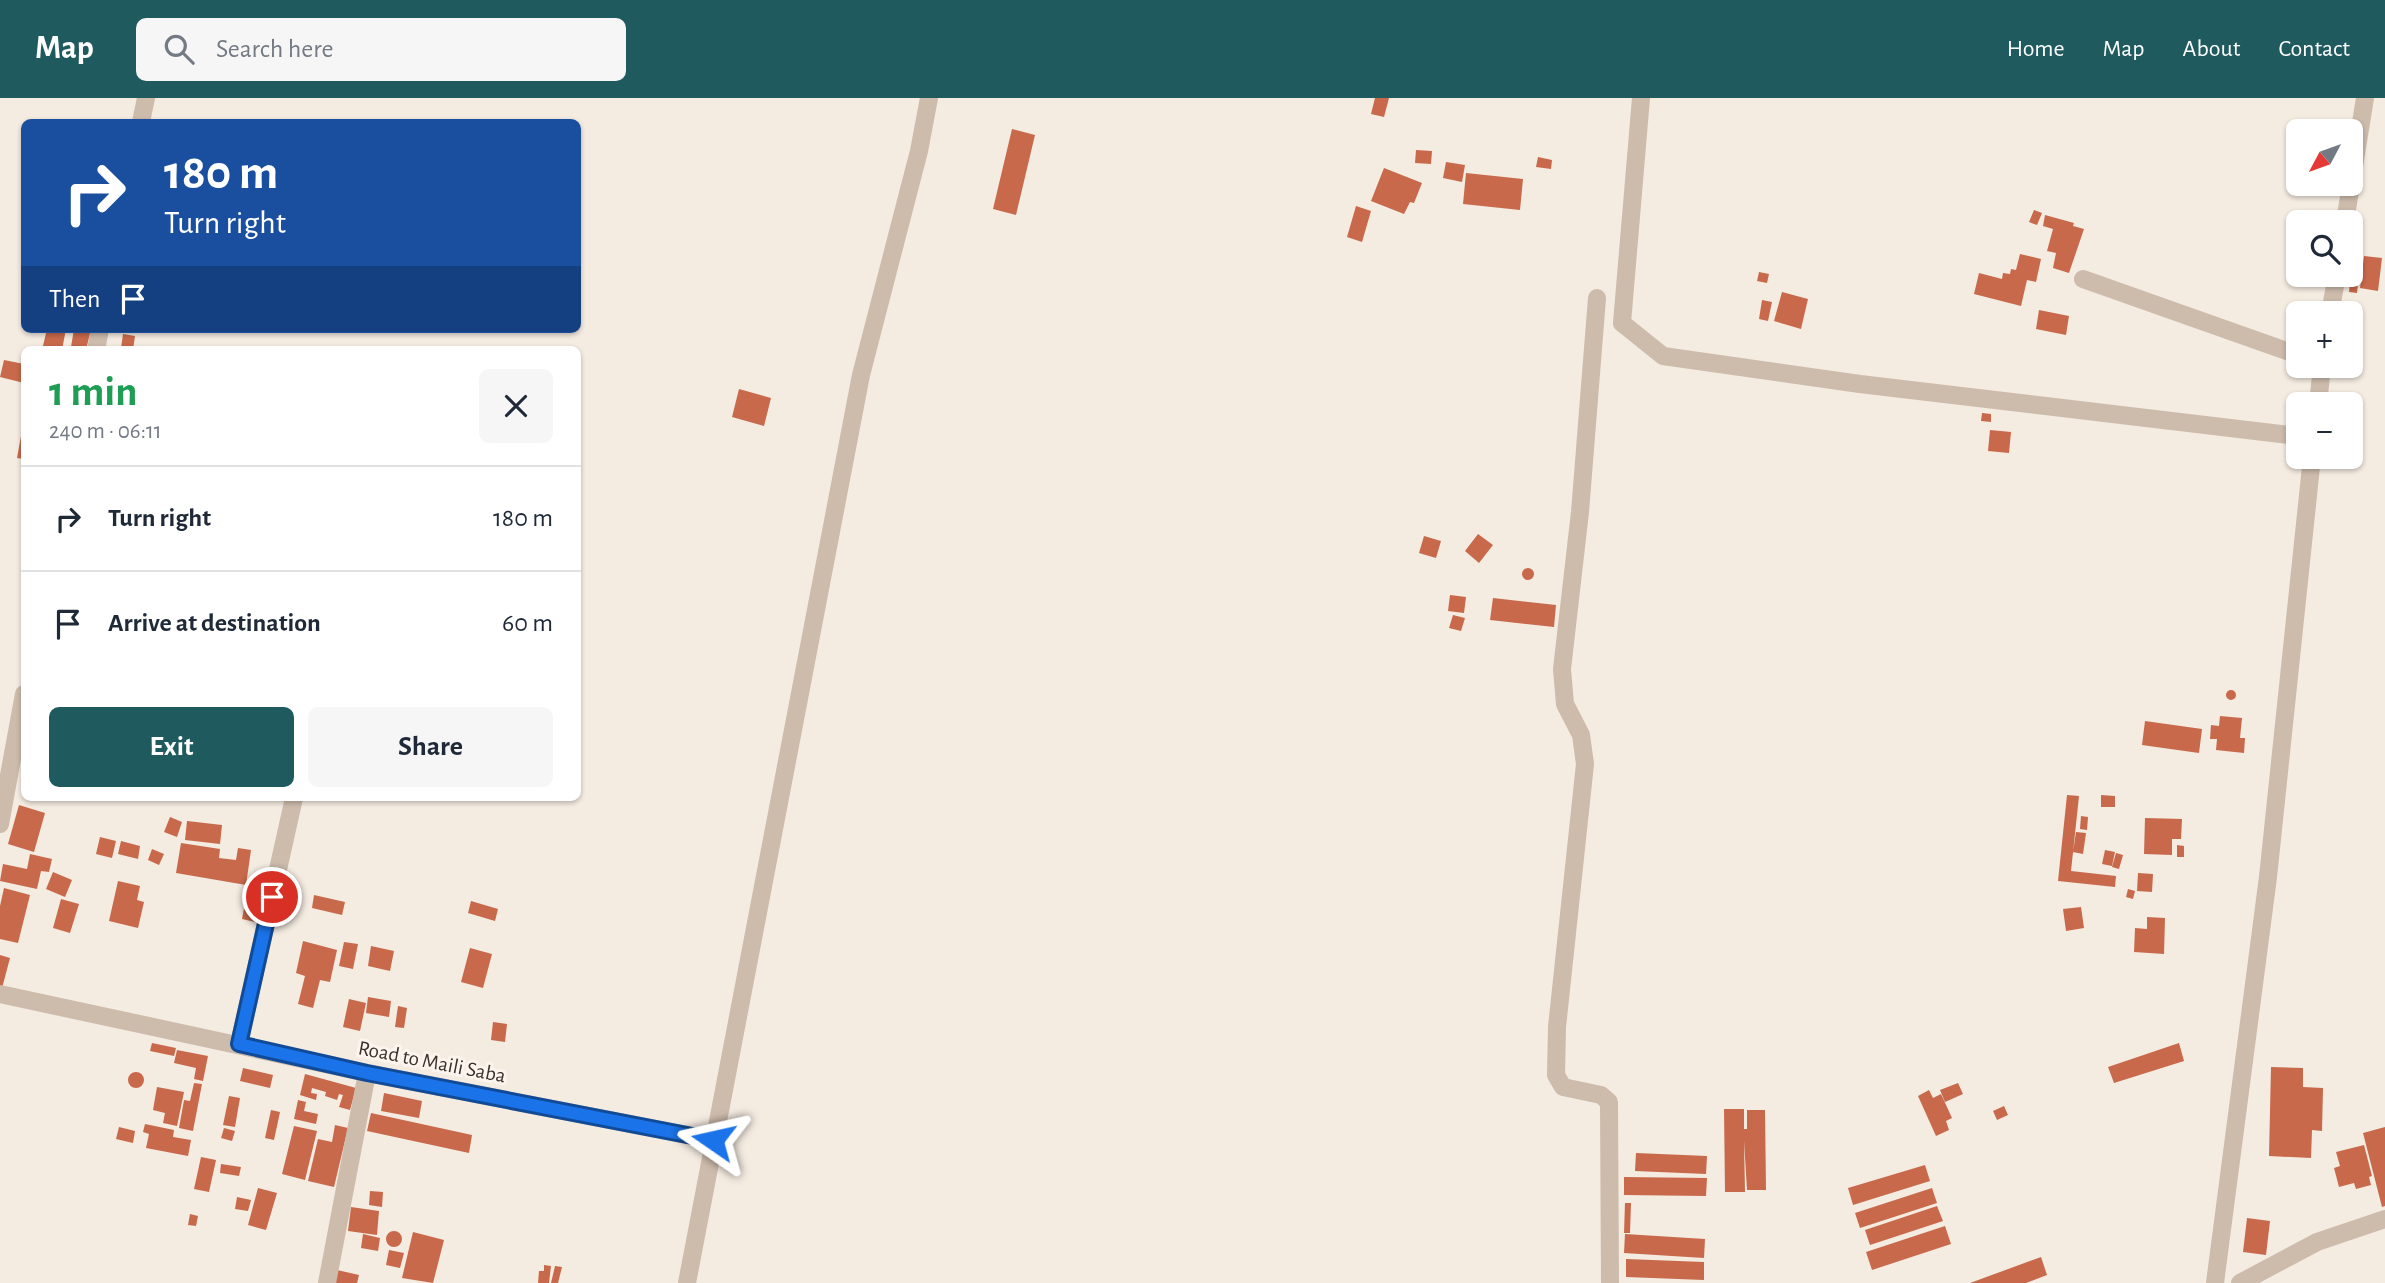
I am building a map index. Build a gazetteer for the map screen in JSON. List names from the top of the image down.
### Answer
{
  "streets": {
    "street": ["Road to Maili Saba"]
  },
  "north": "bottom left",
  "page": {
    "header": "Map",
    "search": "Search here",
    "nav": [
      "Home",
      "Map",
      "About",
      "Contact"
    ],
    "map_buttons": ["+", "−"],
    "turn": ["180 m", "Turn right"],
    "then": "Then",
    "heading": ["1 min", "240 m · 06:11"],
    "list": [
      {
        "name": "Turn right",
        "value": "180 m"
      },
      {
        "name": "Arrive at destination",
        "value": "60 m"
      }
    ],
    "buttons": ["Exit", "Share"]
  }
}
